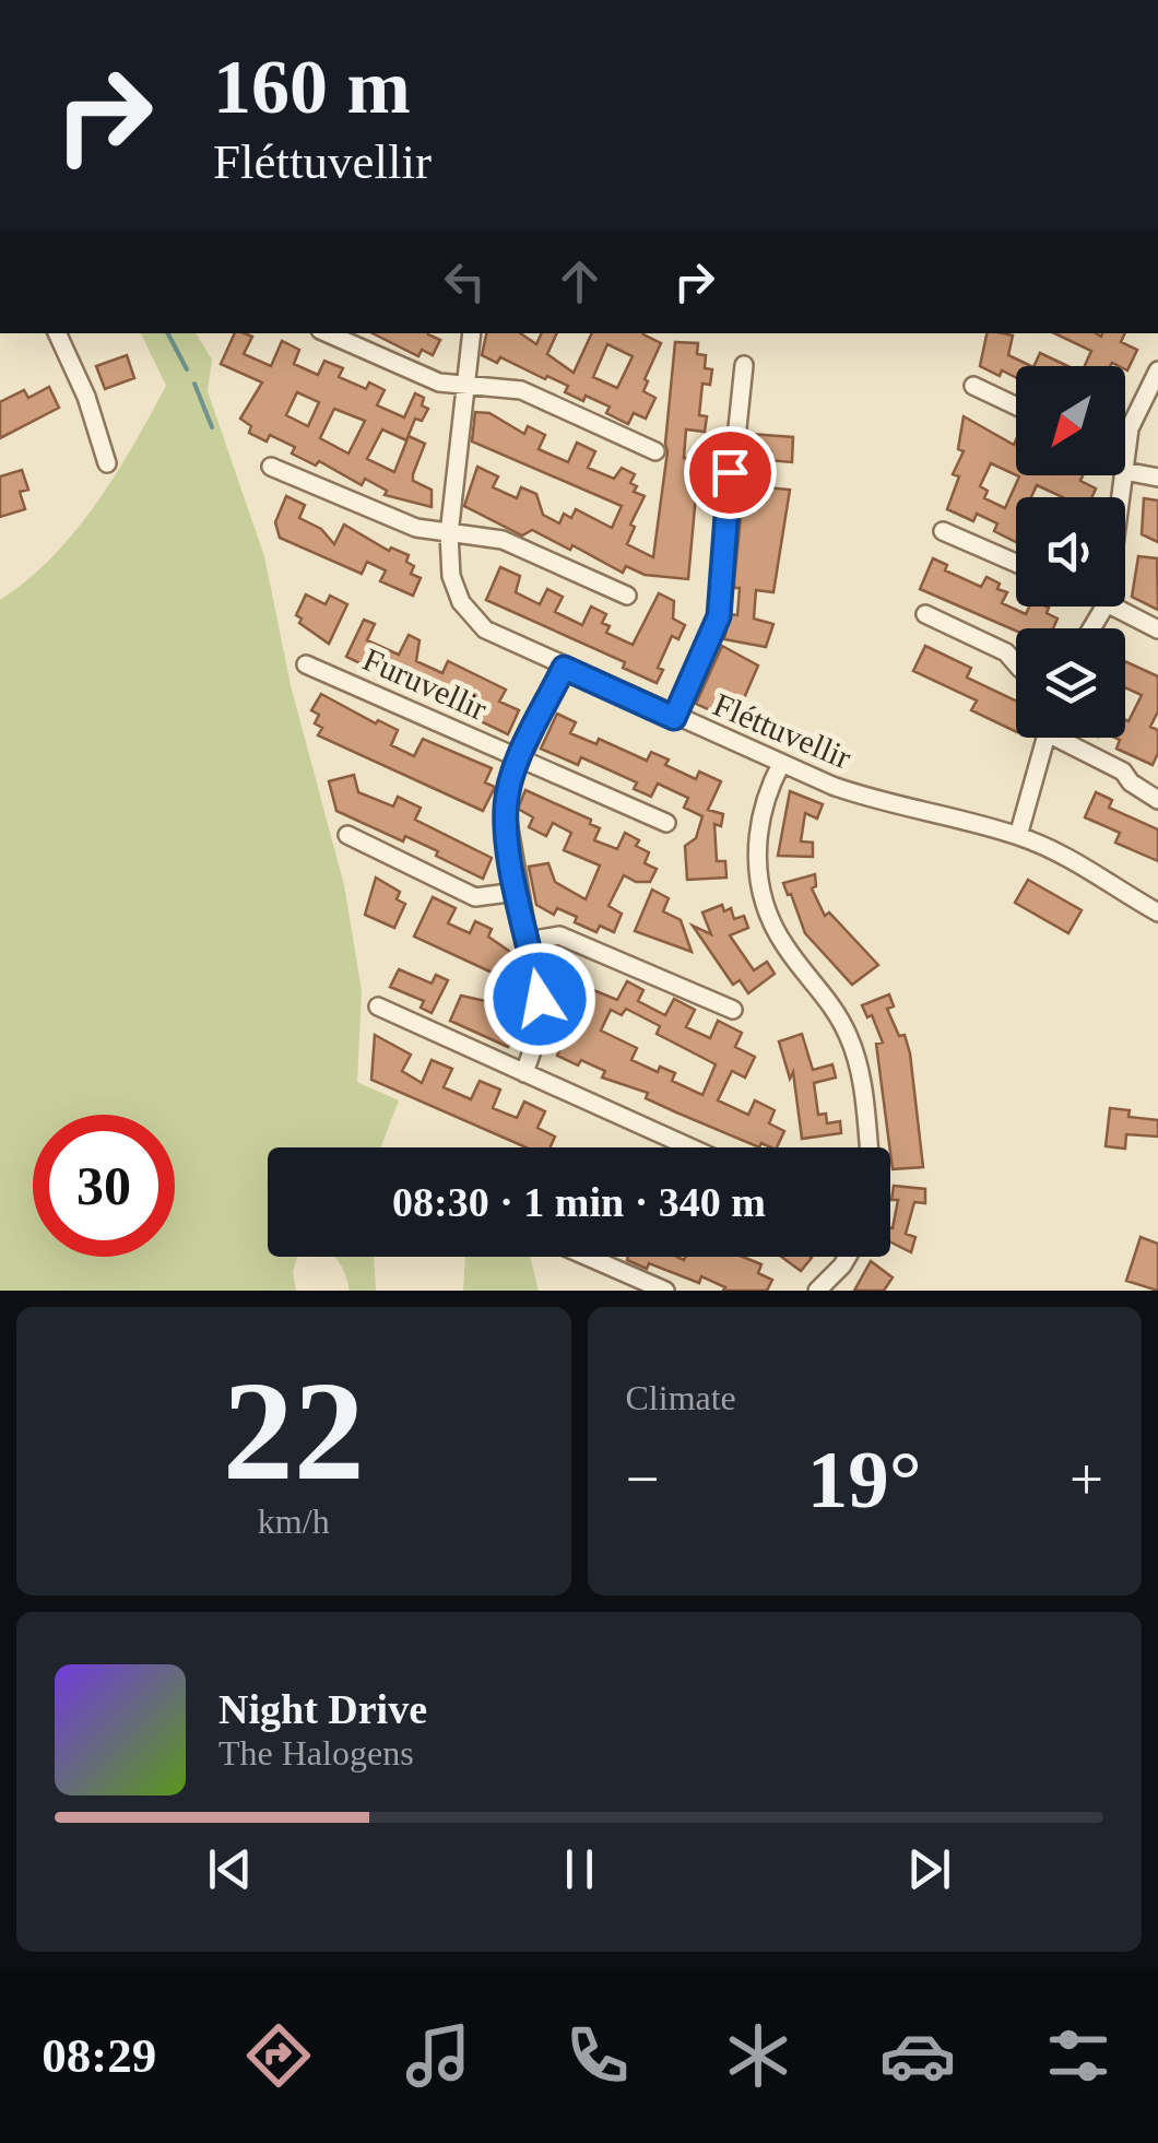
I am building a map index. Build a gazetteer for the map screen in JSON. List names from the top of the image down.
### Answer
{
  "streets": {
    "street": ["Furuvellir", "Fléttuvellir"]
  },
  "north": "bottom left",
  "page": {
    "turn": ["160 m", "Fléttuvellir"],
    "limit": "30",
    "trip": "08:30 · 1 min · 340 m",
    "tile": [
      ["22", "km/h"],
      "Climate"
    ],
    "heat": ["−", "19°", "+"],
    "song": ["Night Drive", "The Halogens"],
    "tabs": "08:29"
  }
}
